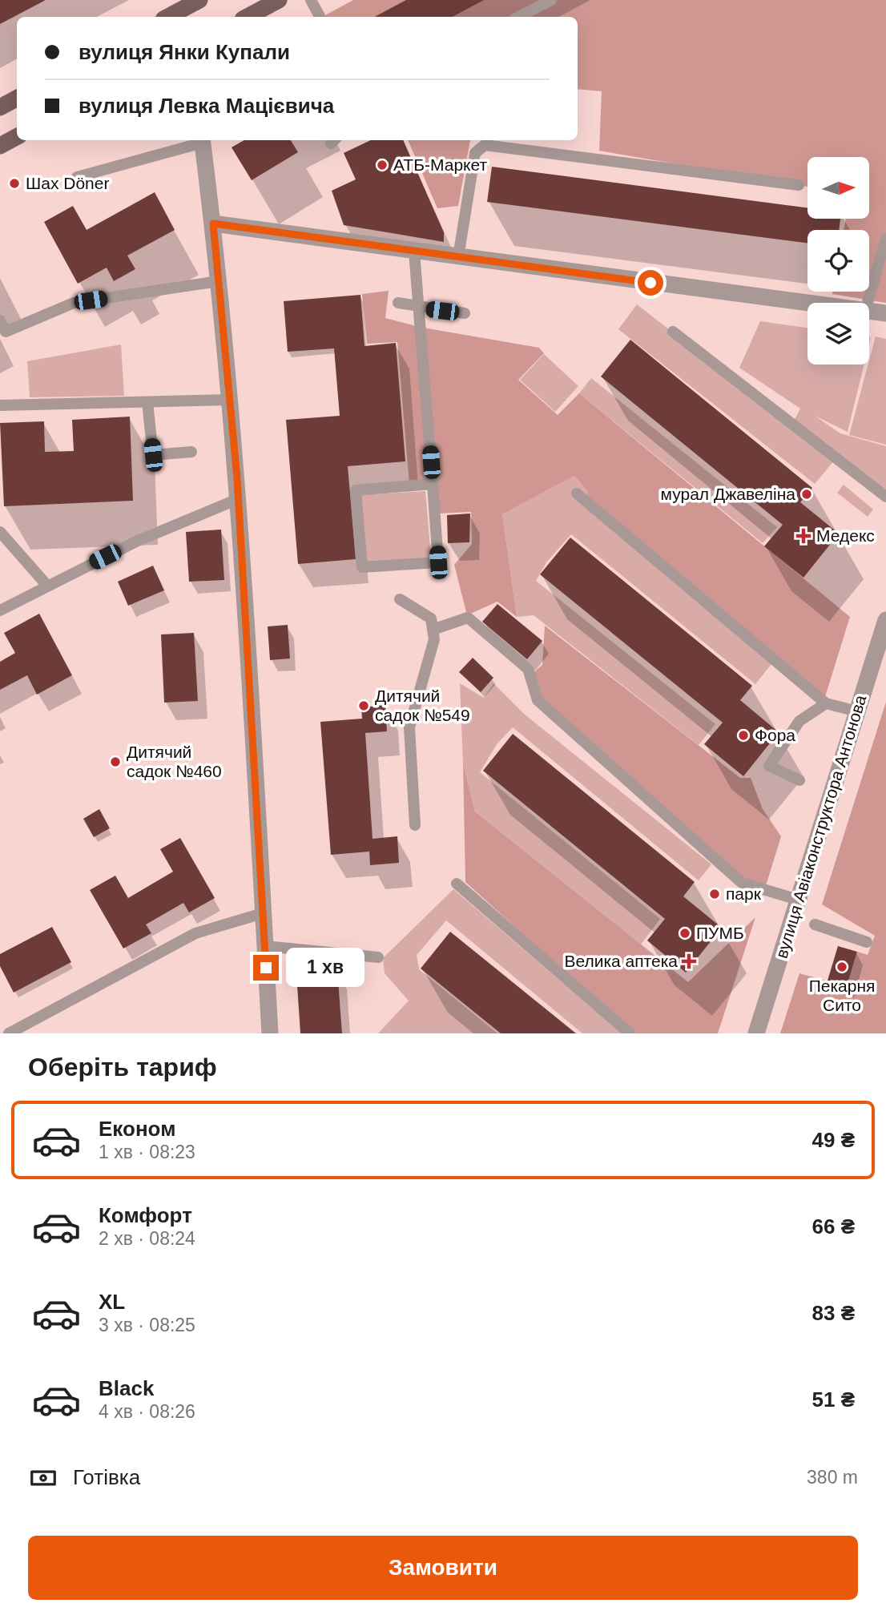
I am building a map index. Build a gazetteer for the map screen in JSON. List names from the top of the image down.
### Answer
{
  "streets": {
    "street": ["вулиця Авіаконструктора Антонова"]
  },
  "places": {
    "other": [
      "АТБ-Маркет",
      "Шах Döner",
      "мурал Джавеліна",
      "Дитячий садок №549",
      "Фора",
      "Дитячий садок №460",
      "парк",
      "ПУМБ",
      "Пекарня Сито"
    ],
    "health": ["Медекс", "Велика аптека"]
  },
  "north": "right",
  "page": {
    "banner": ["вулиця Янки Купали", "вулиця Левка Мацієвича"],
    "bubble": "1 хв",
    "heading": "Оберіть тариф",
    "list": [
      {
        "name": "Економ",
        "note": "1 хв · 08:23",
        "value": "49 ₴"
      },
      {
        "name": "Комфорт",
        "note": "2 хв · 08:24",
        "value": "66 ₴"
      },
      {
        "name": "XL",
        "note": "3 хв · 08:25",
        "value": "83 ₴"
      },
      {
        "name": "Black",
        "note": "4 хв · 08:26",
        "value": "51 ₴"
      }
    ],
    "pay": ["Готівка", "380 m"],
    "buttons": "Замовити"
  }
}
